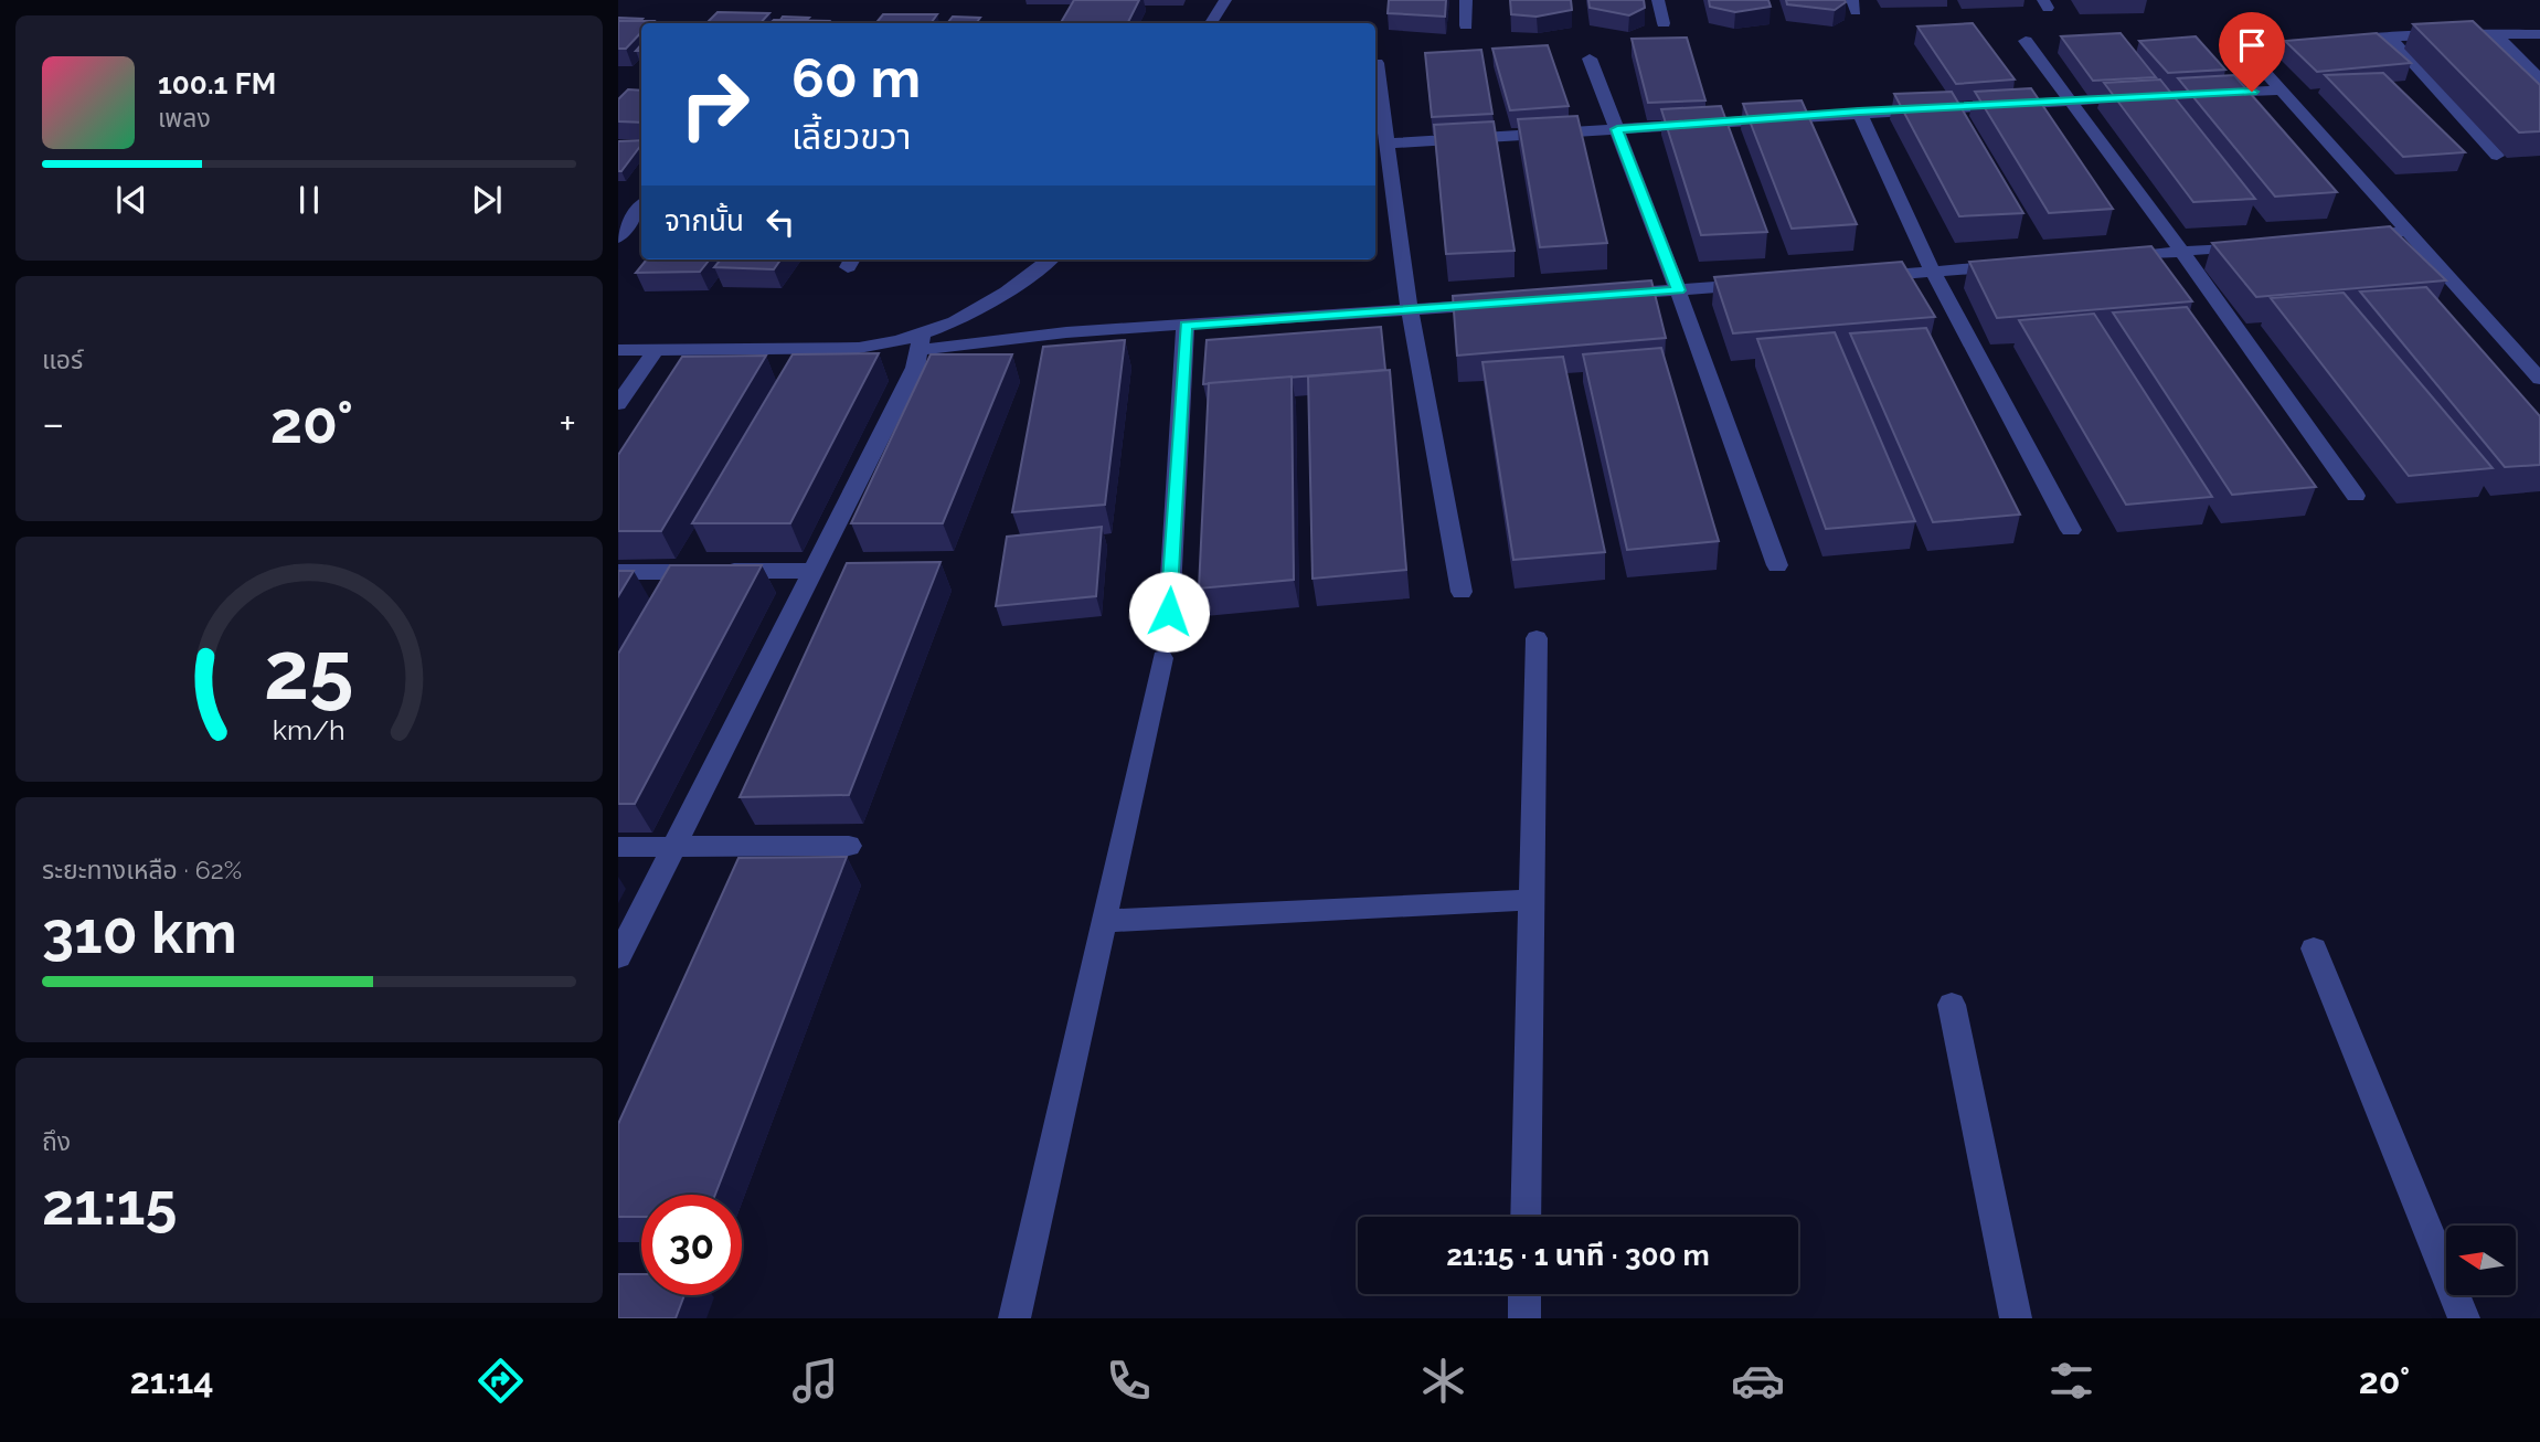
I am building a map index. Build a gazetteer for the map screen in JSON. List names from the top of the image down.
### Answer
{
  "north": "left",
  "page": {
    "turn": ["60 m", "เลี้ยวขวา"],
    "song": ["100.1 FM", "เพลง"],
    "then": "จากนั้น",
    "tile": [
      "แอร์",
      ["ระยะทางเหลือ · 62%", "310 km"],
      ["ถึง", "21:15"]
    ],
    "heat": ["−", "20°", "+"],
    "limit": "30",
    "trip": "21:15 · 1 นาที · 300 m",
    "tabs": ["21:14", "20°"],
    "gauge": ["25", "km/h"]
  }
}
